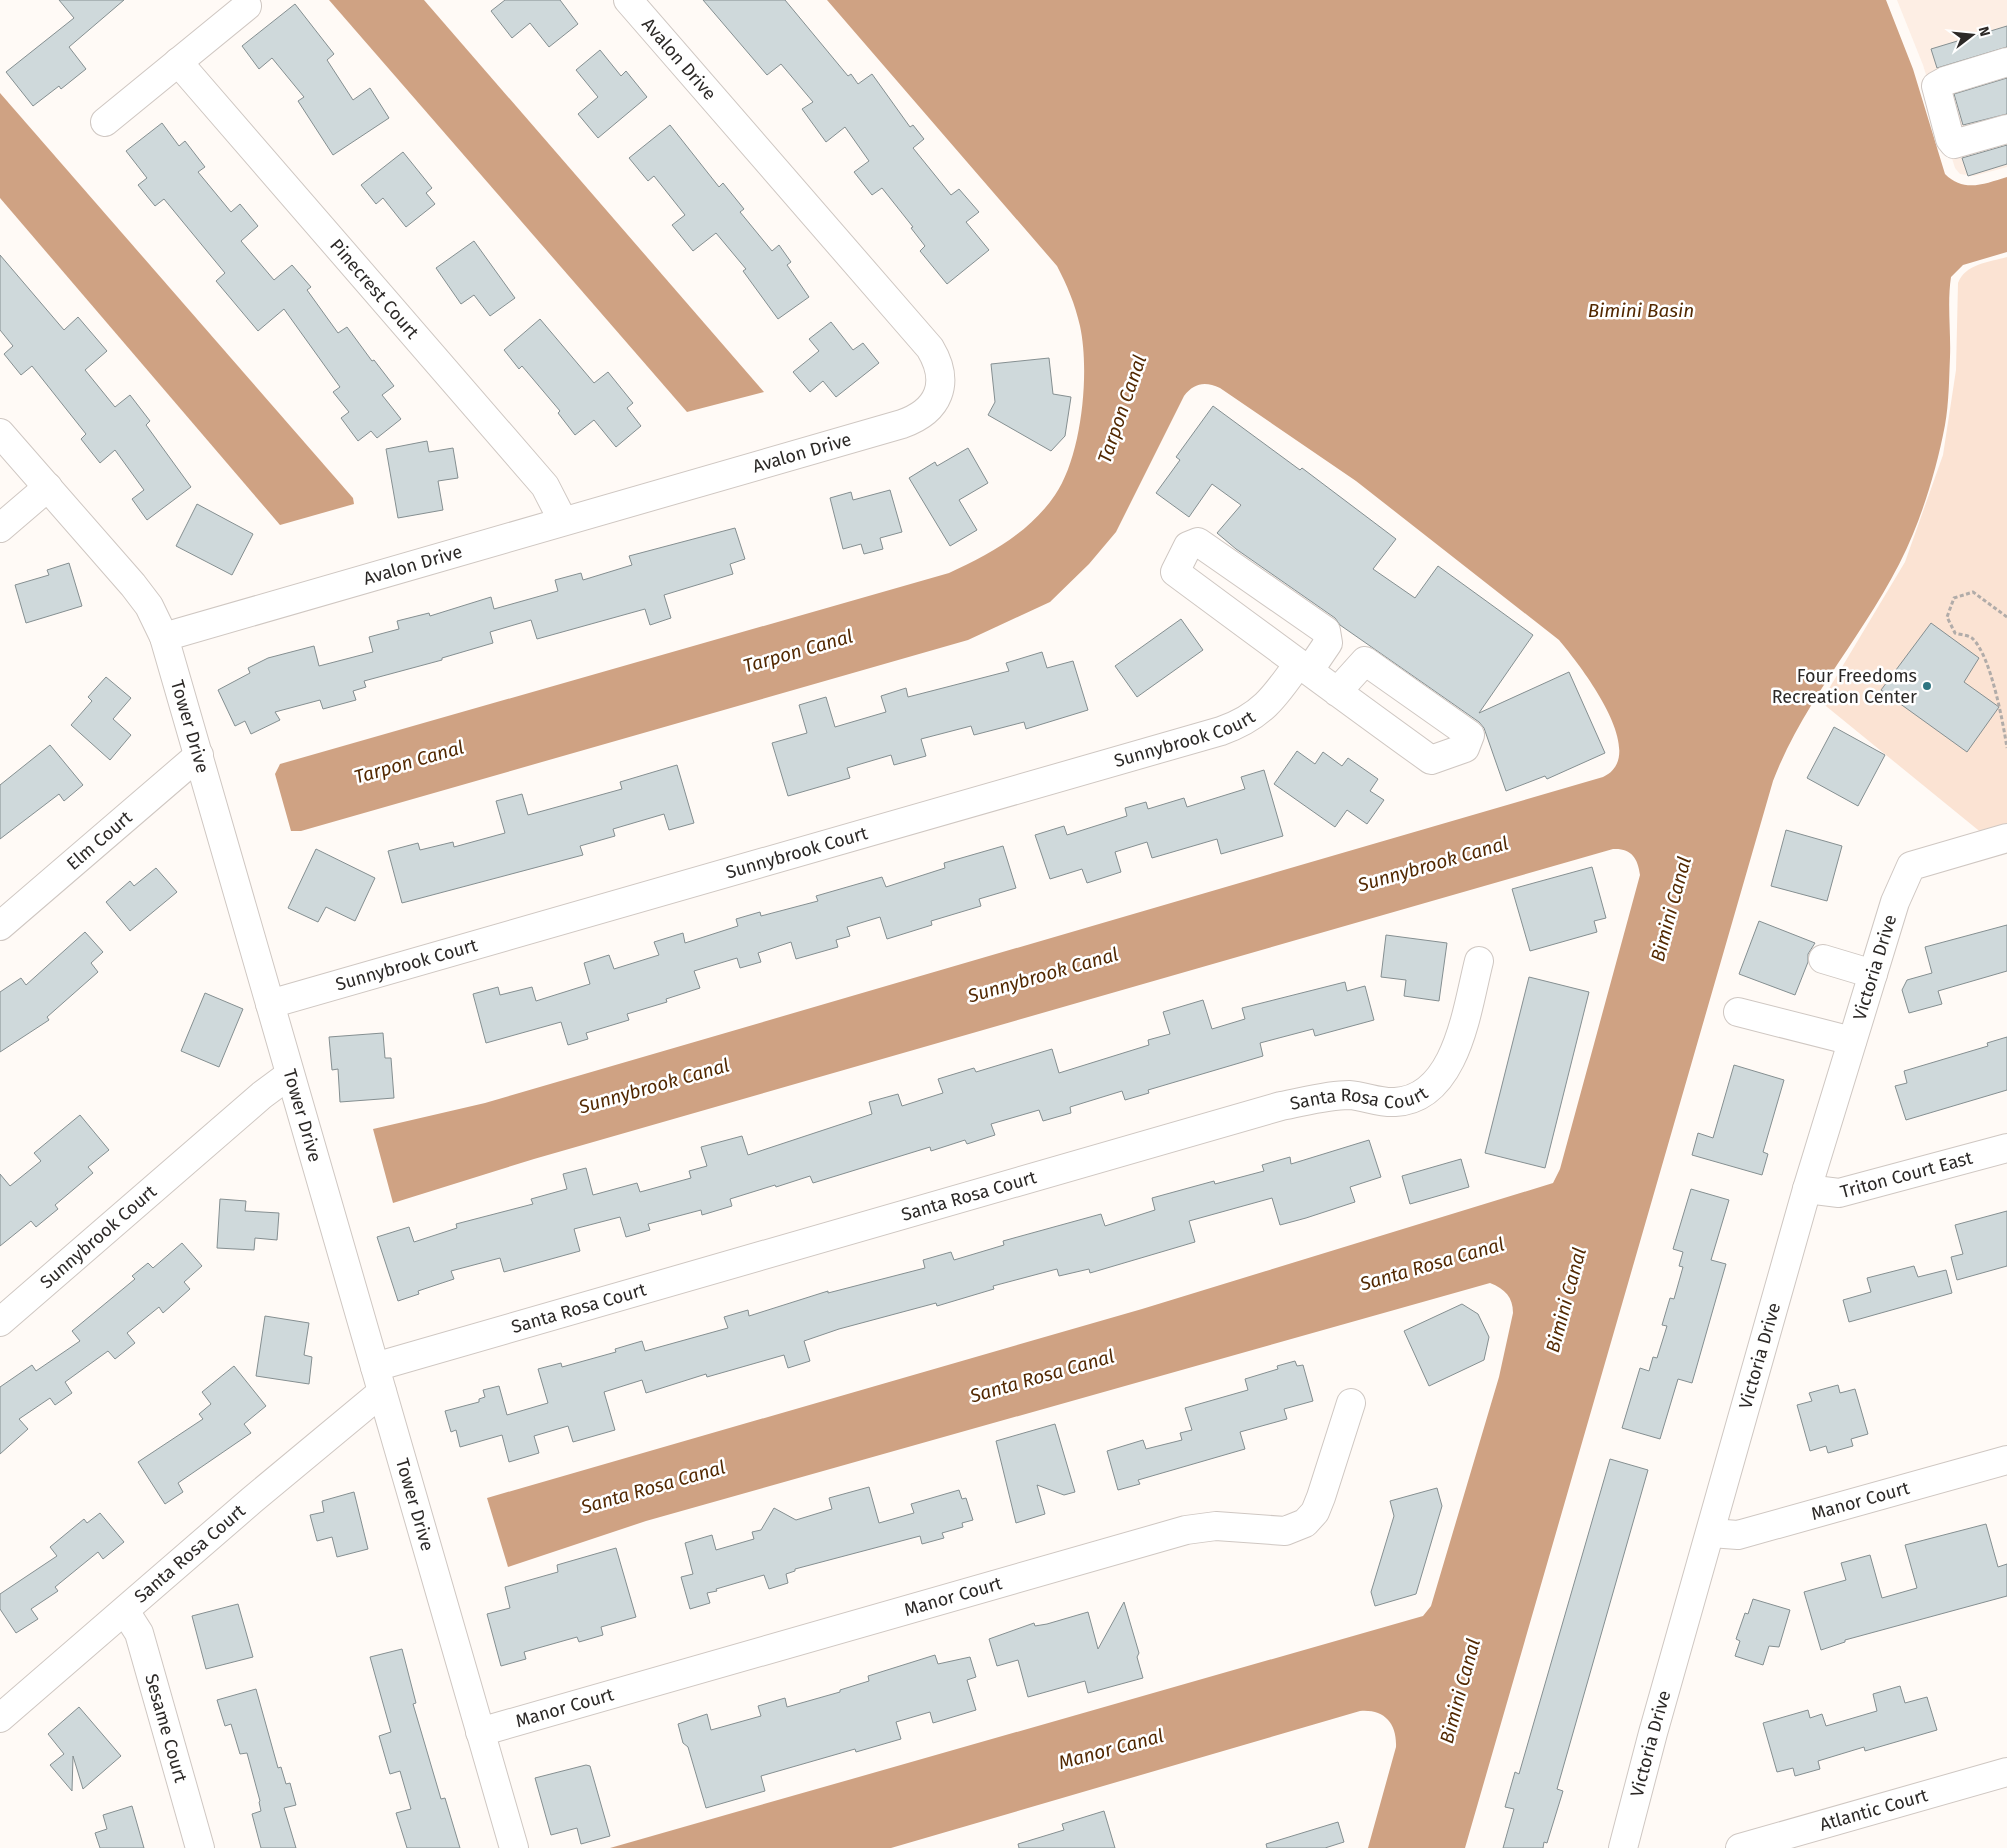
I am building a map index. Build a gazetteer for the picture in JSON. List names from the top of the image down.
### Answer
{
  "streets": {
    "street": [
      "Avalon Drive",
      "Pinecrest Court",
      "Tower Drive",
      "Sunnybrook Court",
      "Elm Court",
      "Victoria Drive",
      "Santa Rosa Court",
      "Triton Court East",
      "Manor Court",
      "Sesame Court",
      "Atlantic Court"
    ]
  },
  "crossings": [
    ["Avalon Drive", "Pinecrest Court"],
    ["Avalon Drive", "Tower Drive"],
    ["Tower Drive", "Sunnybrook Court"],
    ["Tower Drive", "Elm Court"],
    ["Tower Drive", "Santa Rosa Court"],
    ["Tower Drive", "Manor Court"],
    ["Victoria Drive", "Triton Court East"],
    ["Victoria Drive", "Manor Court"],
    ["Santa Rosa Court", "Sesame Court"]
  ],
  "water": [
    "Bimini Basin",
    "Tarpon Canal",
    "Sunnybrook Canal",
    "Bimini Canal",
    "Santa Rosa Canal",
    "Manor Canal"
  ],
  "places": ["Four Freedoms Recreation Center"],
  "north": "right"
}
